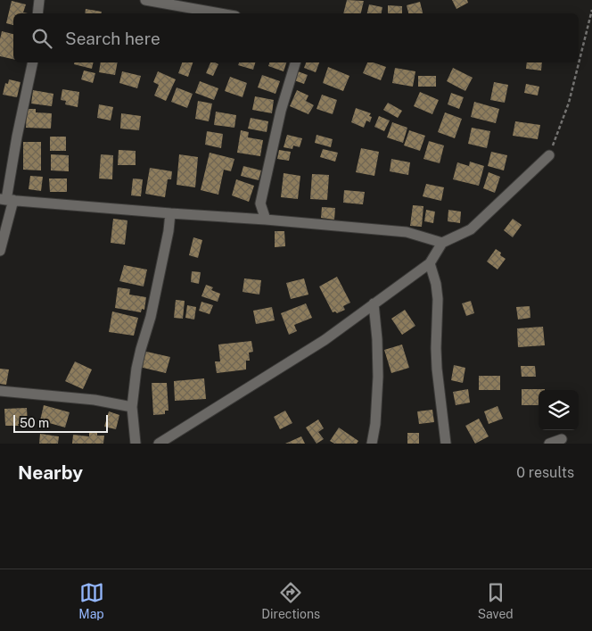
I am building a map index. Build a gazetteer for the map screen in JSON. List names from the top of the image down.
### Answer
{
  "scale_bar": "50 m",
  "page": {
    "search": "Search here",
    "scale": "50 m",
    "heading": ["Nearby", "0 results"],
    "nav": ["Map", "Directions", "Saved"]
  }
}
